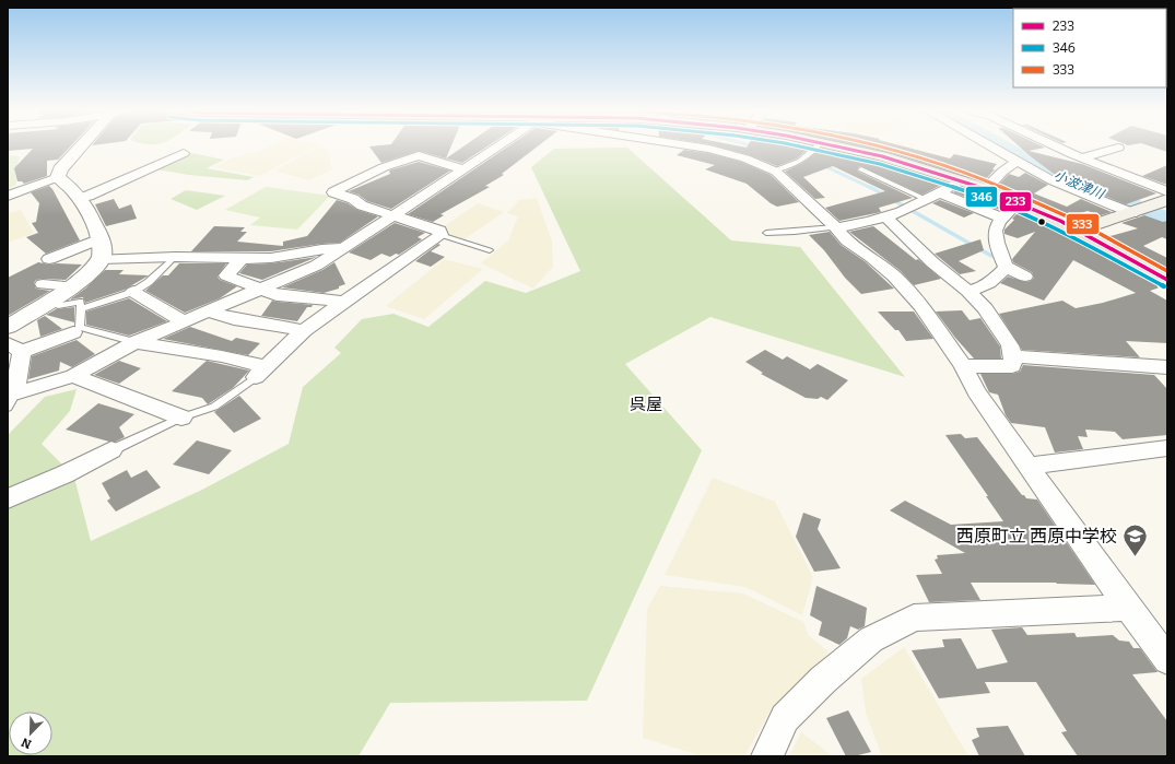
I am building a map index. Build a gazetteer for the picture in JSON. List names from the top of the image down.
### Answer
{
  "districts": ["呉屋"],
  "water": ["小波津川"],
  "places": {
    "school or university": ["西原町立 西原中学校"]
  },
  "lines": ["transit line 233", "transit line 346", "transit line 333"],
  "legend": ["233", "346", "333"],
  "north": "bottom left"
}
